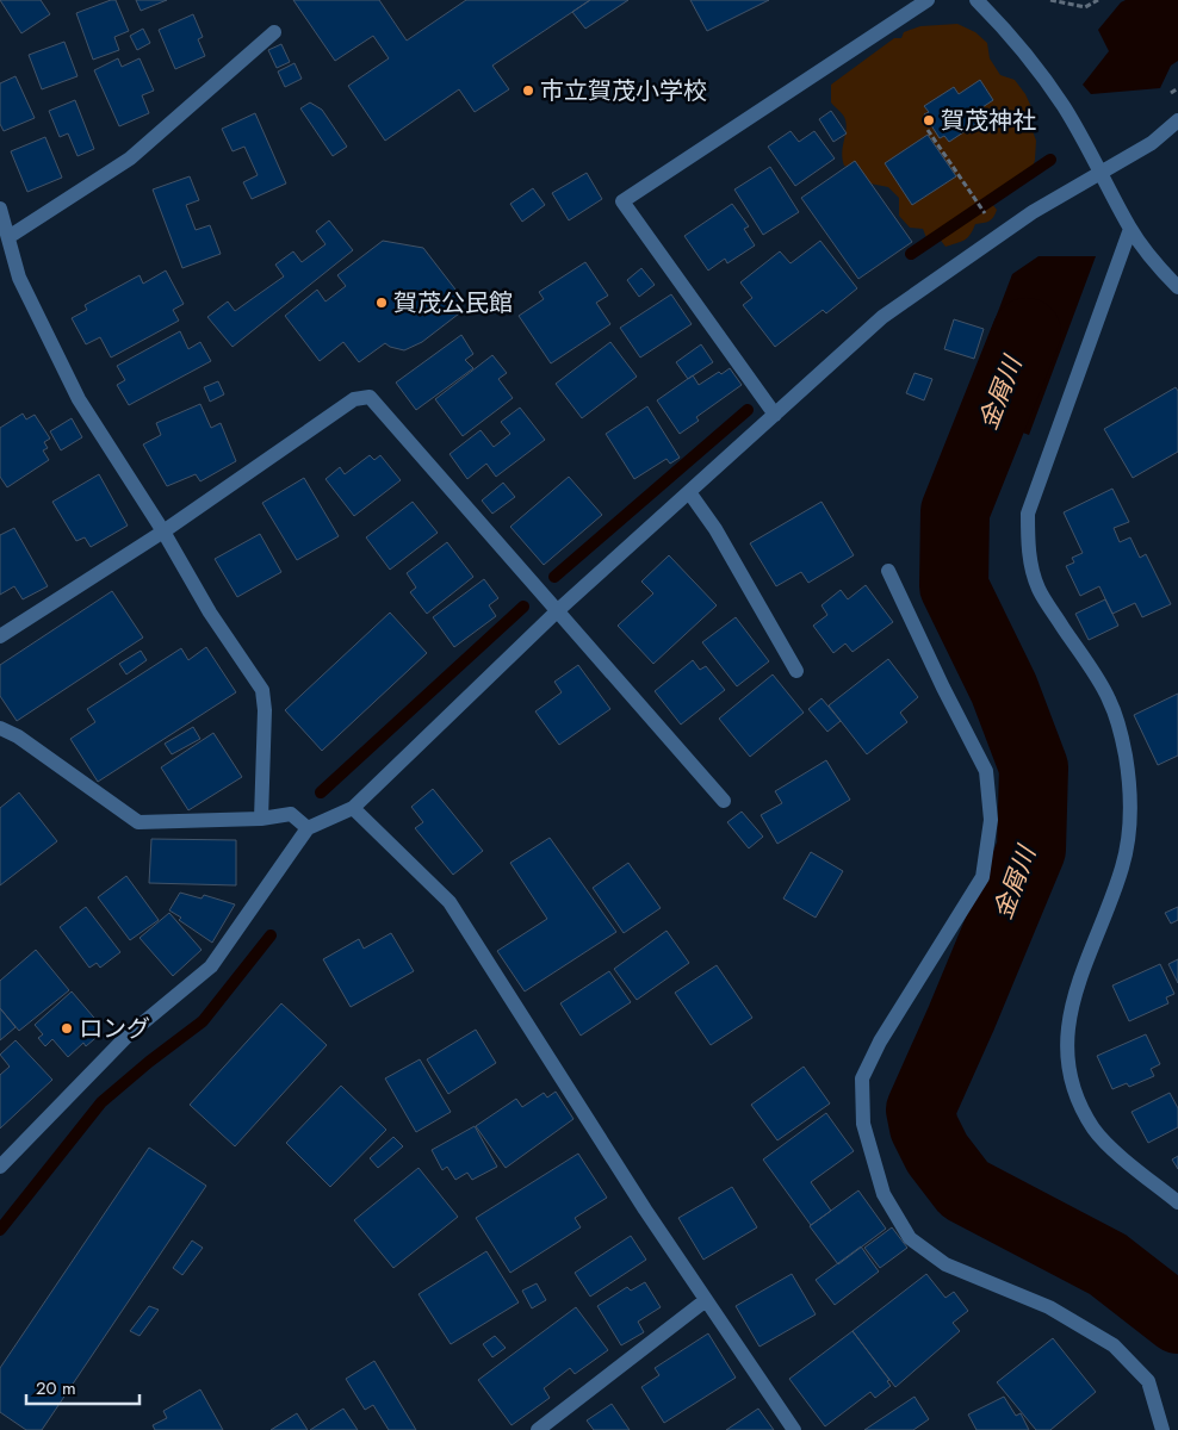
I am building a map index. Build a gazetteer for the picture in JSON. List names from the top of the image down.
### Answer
{
  "water": ["金屑川"],
  "places": [
    "市立賀茂小学校",
    "賀茂神社",
    "賀茂公民館",
    "ロング"
  ],
  "scale_bar": "20 m"
}
